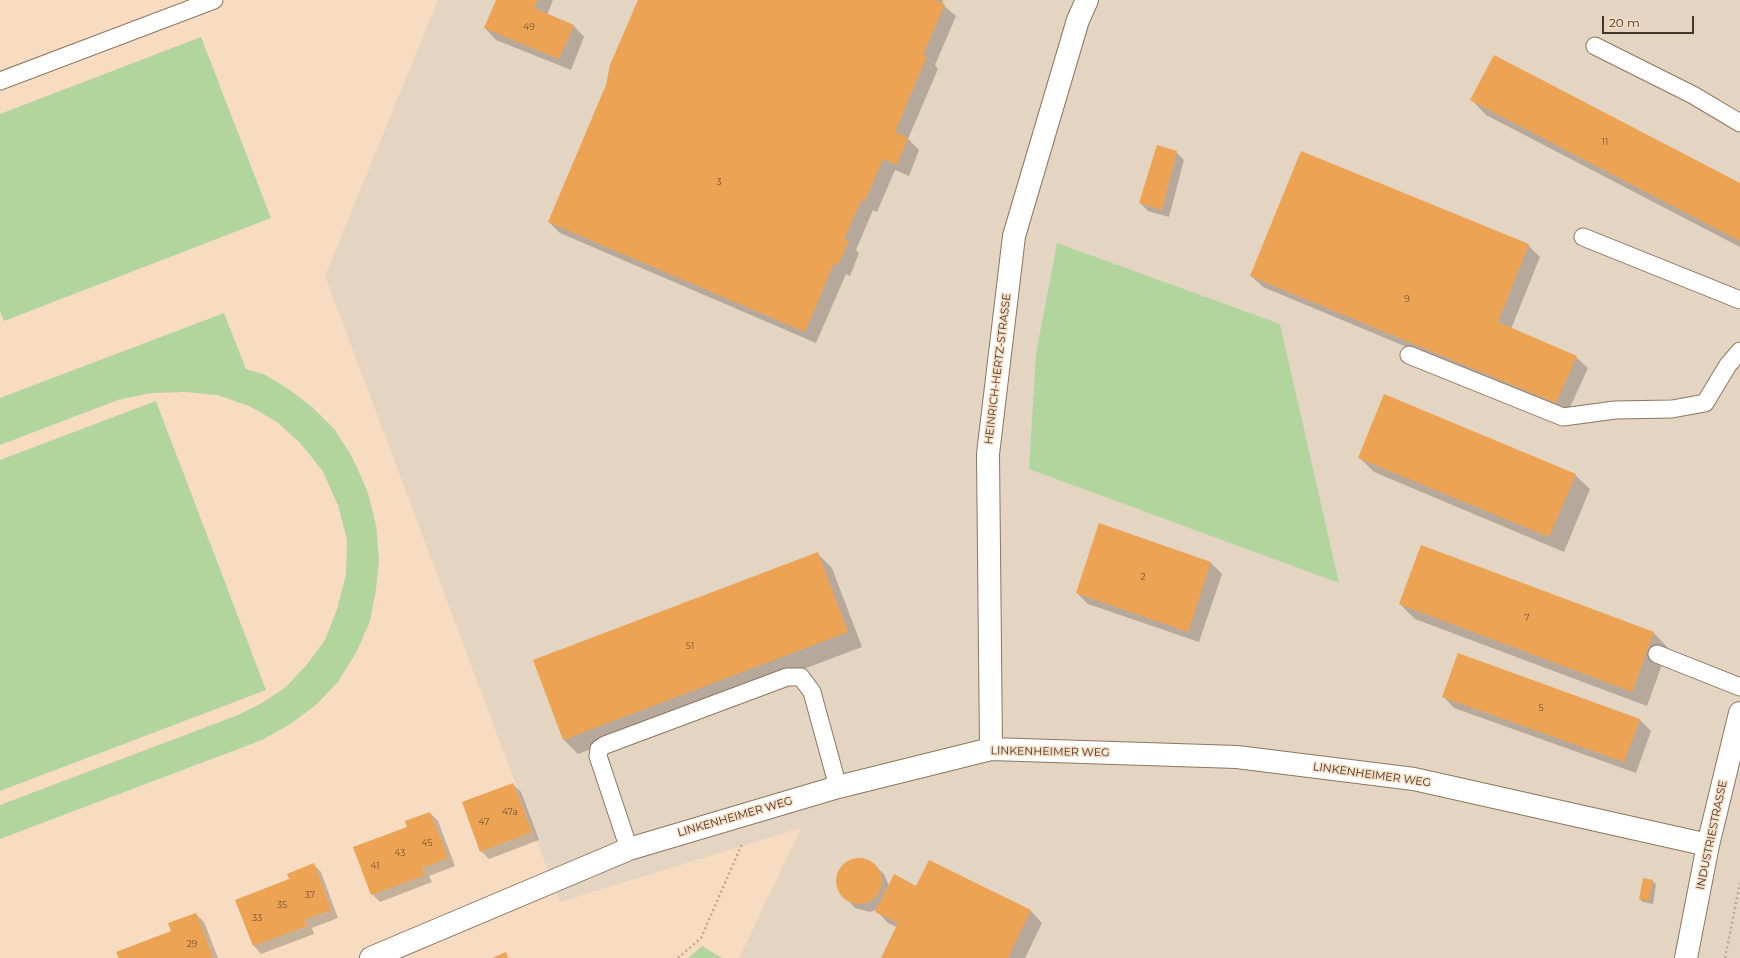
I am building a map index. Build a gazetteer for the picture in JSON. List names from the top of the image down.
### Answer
{
  "streets": {
    "street": ["HEINRICH-HERTZ-STRASSE", "LINKENHEIMER WEG", "INDUSTRIESTRASSE"]
  },
  "crossings": [
    ["HEINRICH-HERTZ-STRASSE", "LINKENHEIMER WEG"],
    ["LINKENHEIMER WEG", "INDUSTRIESTRASSE"]
  ],
  "house_numbers": [
    "49",
    "11",
    "3",
    "9",
    "2",
    "7",
    "51",
    "5",
    "47a",
    "47",
    "45",
    "43",
    "41",
    "37",
    "35",
    "33",
    "29"
  ],
  "scale_bar": "20 m"
}
